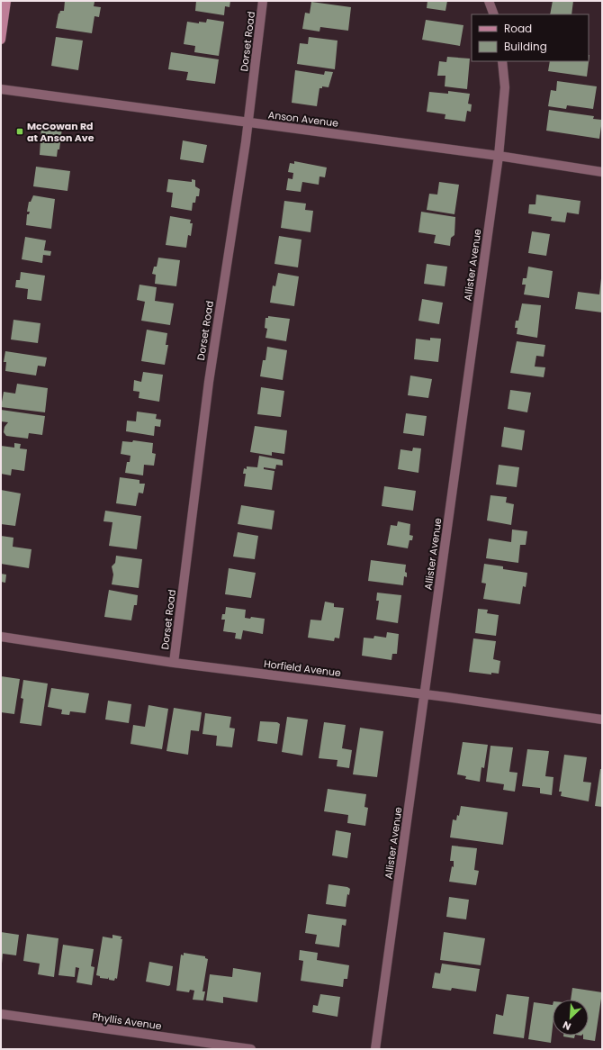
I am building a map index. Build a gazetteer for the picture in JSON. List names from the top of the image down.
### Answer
{
  "streets": {
    "street": [
      "Dorset Road",
      "Anson Avenue",
      "Allister Avenue",
      "Horfield Avenue",
      "Phyllis Avenue"
    ]
  },
  "crossings": [
    ["Dorset Road", "Anson Avenue"],
    ["Dorset Road", "Horfield Avenue"],
    ["Anson Avenue", "Allister Avenue"],
    ["Allister Avenue", "Horfield Avenue"]
  ],
  "places": {
    "transit": ["McCowan Rd at Anson Ave"]
  },
  "legend": ["Road", "Building"],
  "north": "bottom left"
}
